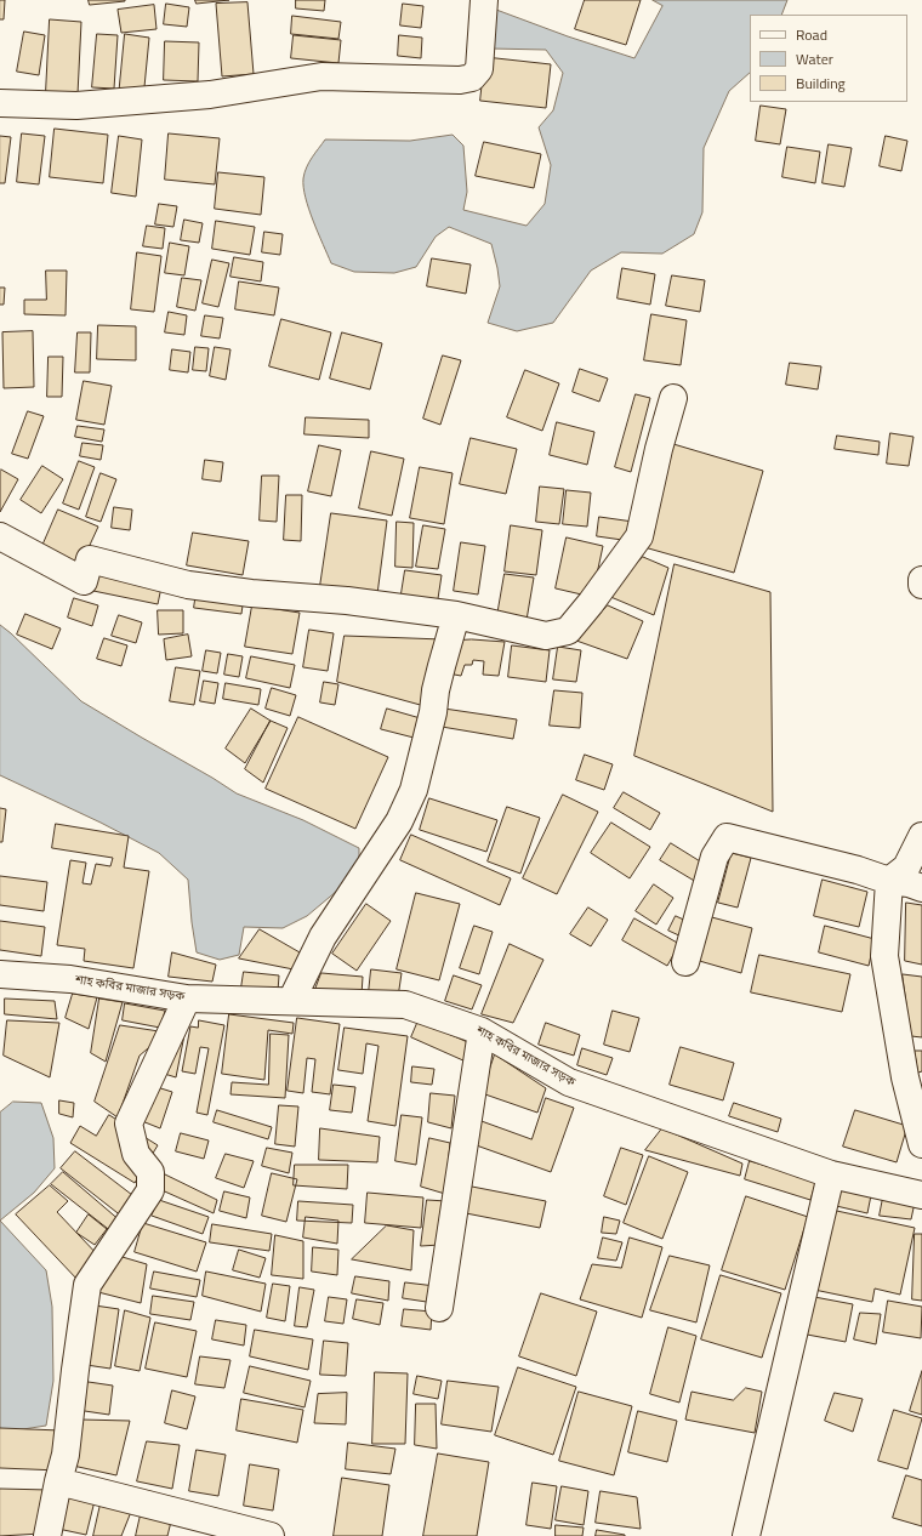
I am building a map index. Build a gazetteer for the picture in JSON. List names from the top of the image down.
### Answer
{
  "streets": {
    "street": ["শাহ কবির মাজার সড়ক"]
  },
  "legend": ["Road", "Water", "Building"]
}
